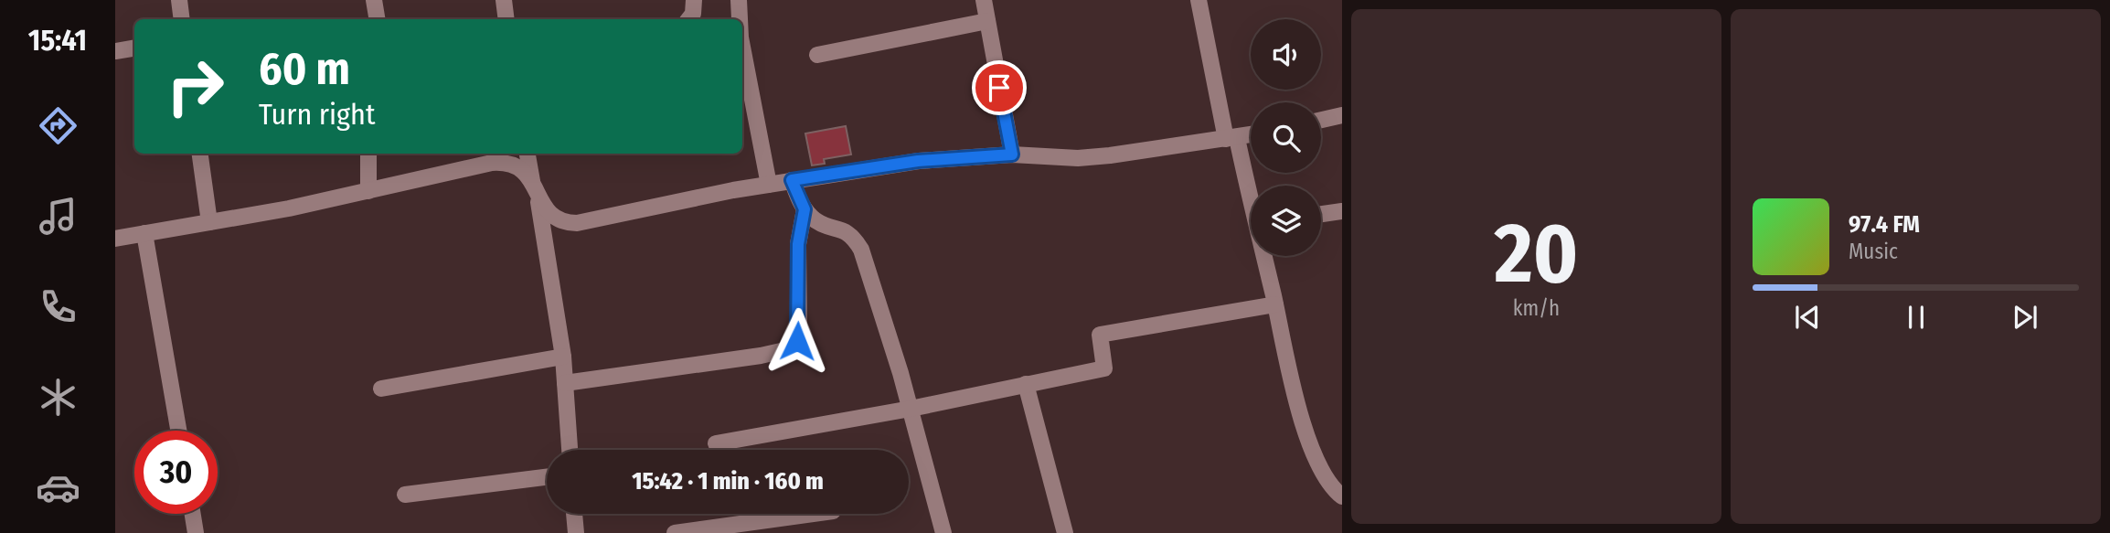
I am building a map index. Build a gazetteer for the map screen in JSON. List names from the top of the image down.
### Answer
{
  "page": {
    "tabs": "15:41",
    "tile": ["20", "km/h"],
    "turn": ["60 m", "Turn right"],
    "song": ["97.4 FM", "Music"],
    "limit": "30",
    "trip": "15:42 · 1 min · 160 m"
  }
}
